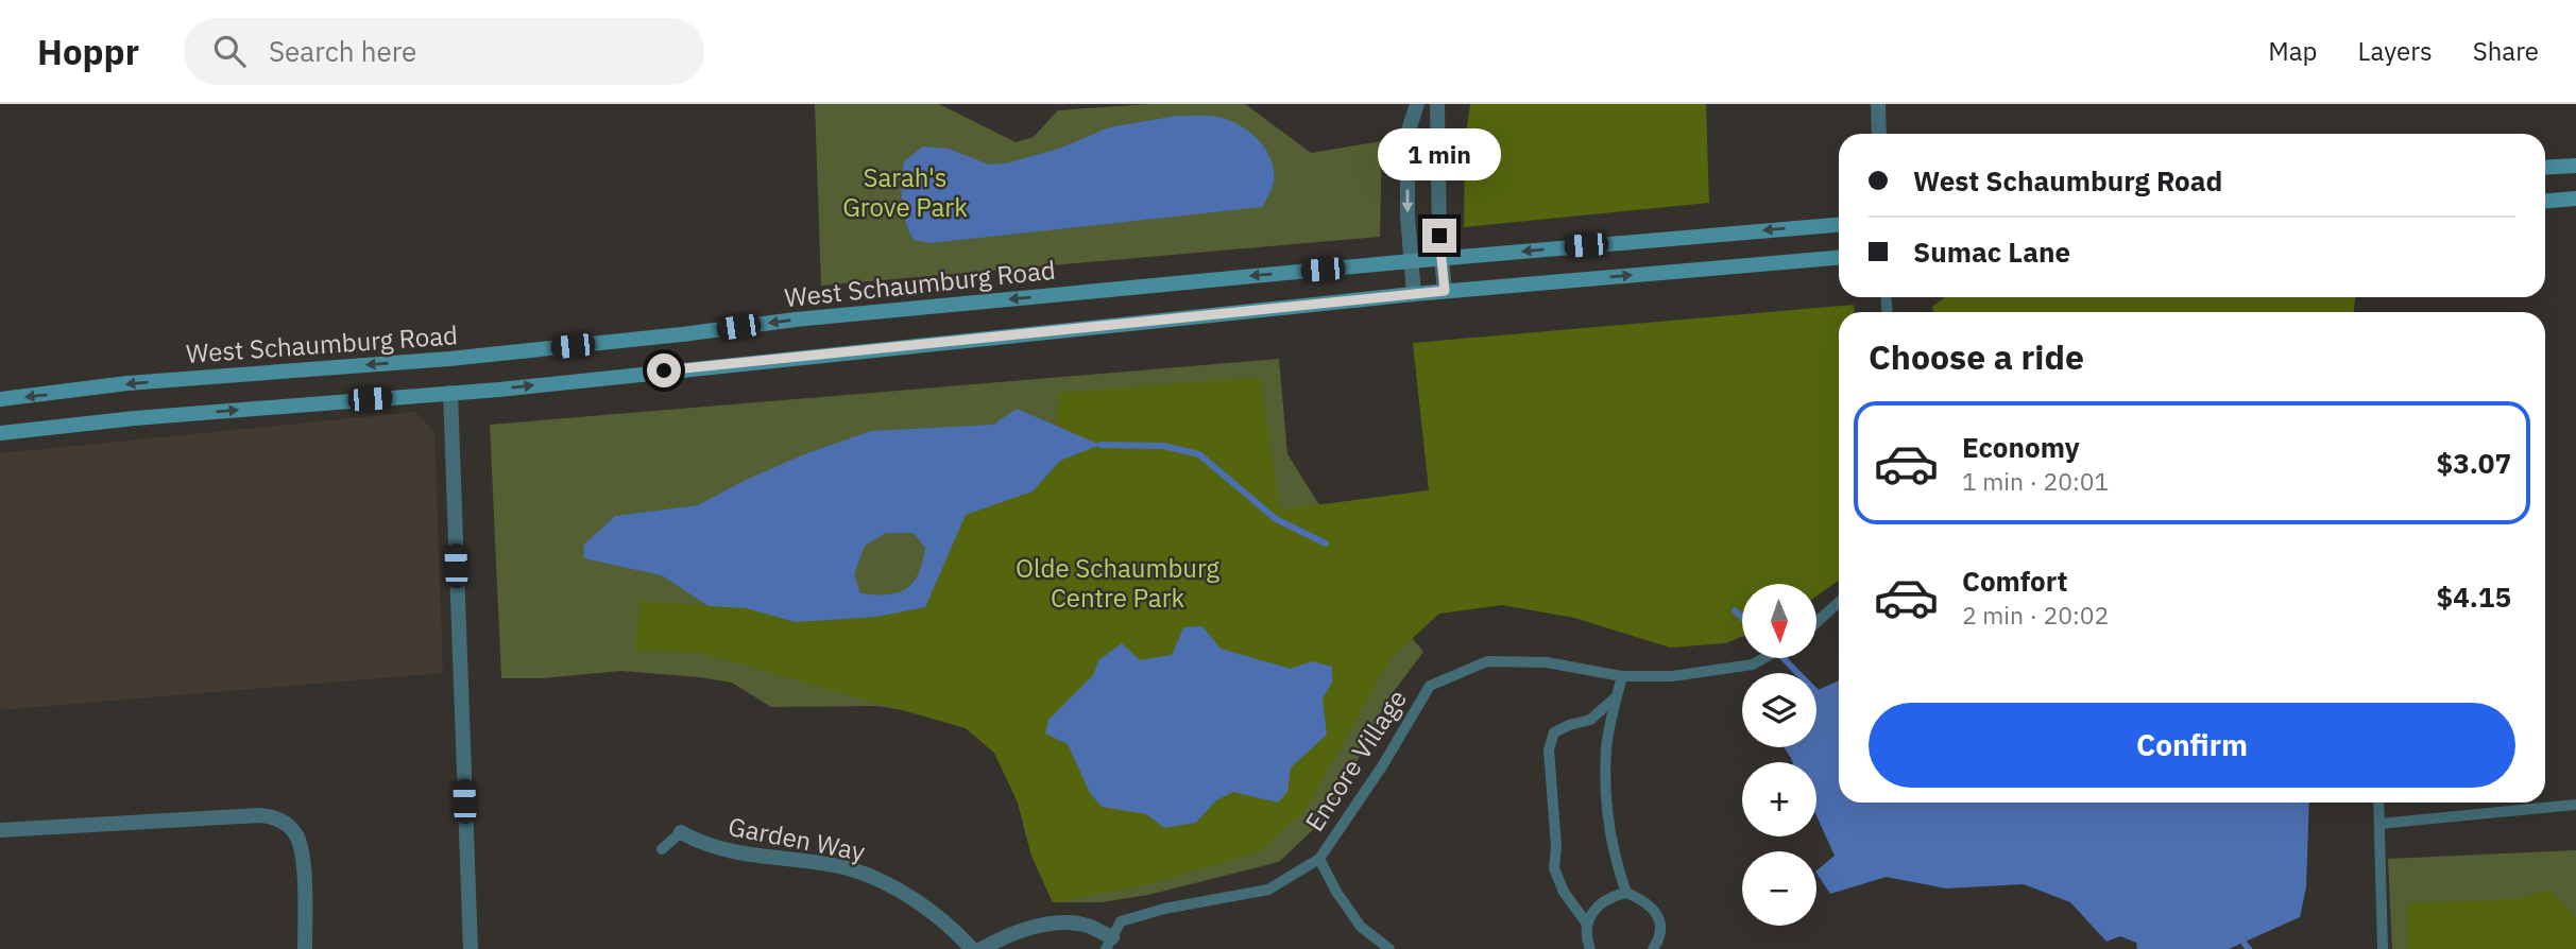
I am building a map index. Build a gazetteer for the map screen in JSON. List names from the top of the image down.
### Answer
{
  "streets": {
    "main road": ["West Schaumburg Road"],
    "street": ["Garden Way"],
    "lane": ["Encore Village"]
  },
  "parks": ["Sarah's Grove Park", "Olde Schaumburg Centre Park"],
  "north": "bottom",
  "page": {
    "header": "Hoppr",
    "search": "Search here",
    "nav": ["Map", "Layers", "Share"],
    "bubble": "1 min",
    "banner": ["West Schaumburg Road", "Sumac Lane"],
    "heading": "Choose a ride",
    "list": [
      {
        "name": "Economy",
        "note": "1 min · 20:01",
        "value": "$3.07"
      },
      {
        "name": "Comfort",
        "note": "2 min · 20:02",
        "value": "$4.15"
      }
    ],
    "map_buttons": ["+", "−"],
    "buttons": "Confirm"
  }
}
